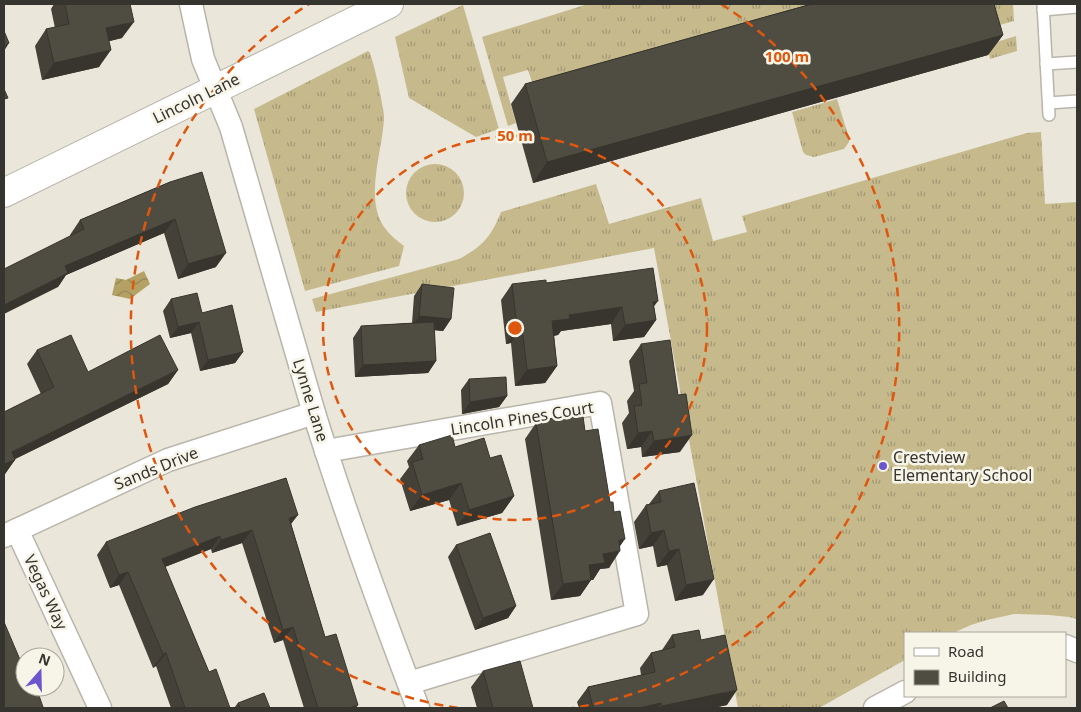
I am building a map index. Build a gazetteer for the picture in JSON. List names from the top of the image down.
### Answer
{
  "streets": {
    "street": [
      "Lincoln Lane",
      "Lynne Lane",
      "Lincoln Pines Court",
      "Sands Drive",
      "Vegas Way"
    ]
  },
  "crossings": [
    ["Lincoln Lane", "Lynne Lane"],
    ["Lynne Lane", "Lincoln Pines Court"],
    ["Lynne Lane", "Sands Drive"],
    ["Sands Drive", "Vegas Way"]
  ],
  "places": ["Crestview Elementary School"],
  "legend": ["Road", "Building"],
  "north": "top",
  "rings": ["100 m", "50 m"]
}
